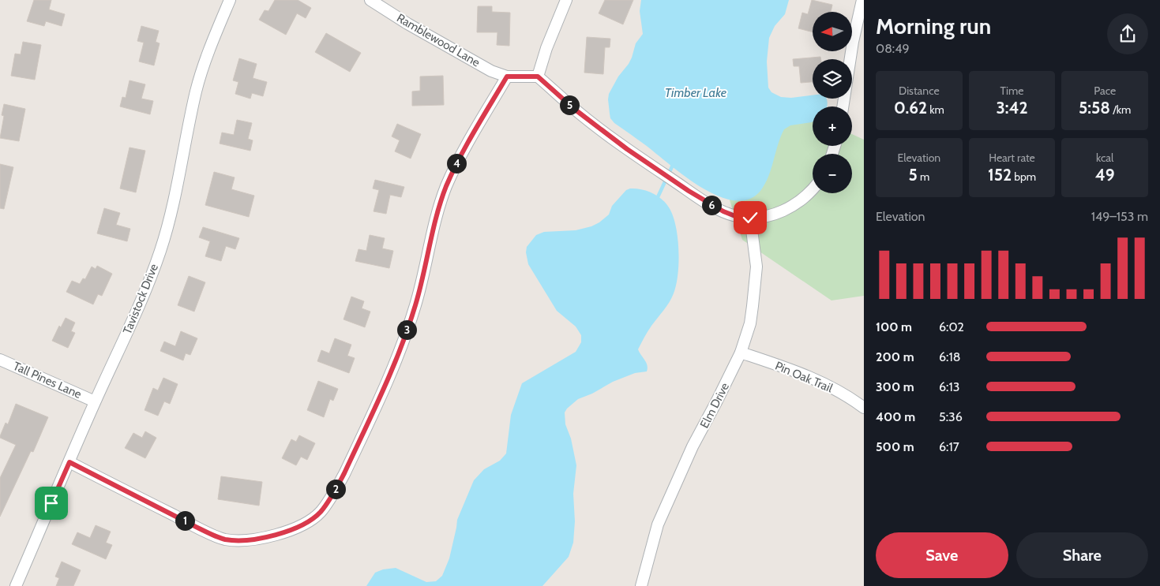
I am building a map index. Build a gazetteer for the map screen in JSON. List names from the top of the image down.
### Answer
{
  "streets": {
    "street": [
      "Ramblewood Lane",
      "Tavistock Drive",
      "Pin Oak Trail",
      "Tall Pines Lane",
      "Elm Drive"
    ]
  },
  "crossings": [
    ["Tavistock Drive", "Tall Pines Lane"],
    ["Pin Oak Trail", "Elm Drive"]
  ],
  "water": ["Timber Lake"],
  "north": "left",
  "page": {
    "heading": ["Morning run", "08:49"],
    "map_buttons": ["+", "−"],
    "stats": [
      ["Distance", "0.62 km"],
      ["Time", "3:42"],
      ["Pace", "5:58 /km"],
      ["Elevation", "5 m"],
      ["Heart rate", "152 bpm"],
      ["kcal", "49"]
    ],
    "pins": [
      "5",
      "4",
      "6",
      "3",
      "2",
      "1"
    ],
    "chart": ["Elevation", "149–153 m"],
    "list": [
      {
        "name": "100 m",
        "note": "6:02"
      },
      {
        "name": "200 m",
        "note": "6:18"
      },
      {
        "name": "300 m",
        "note": "6:13"
      },
      {
        "name": "400 m",
        "note": "5:36"
      },
      {
        "name": "500 m",
        "note": "6:17"
      }
    ],
    "buttons": ["Save", "Share"]
  }
}
